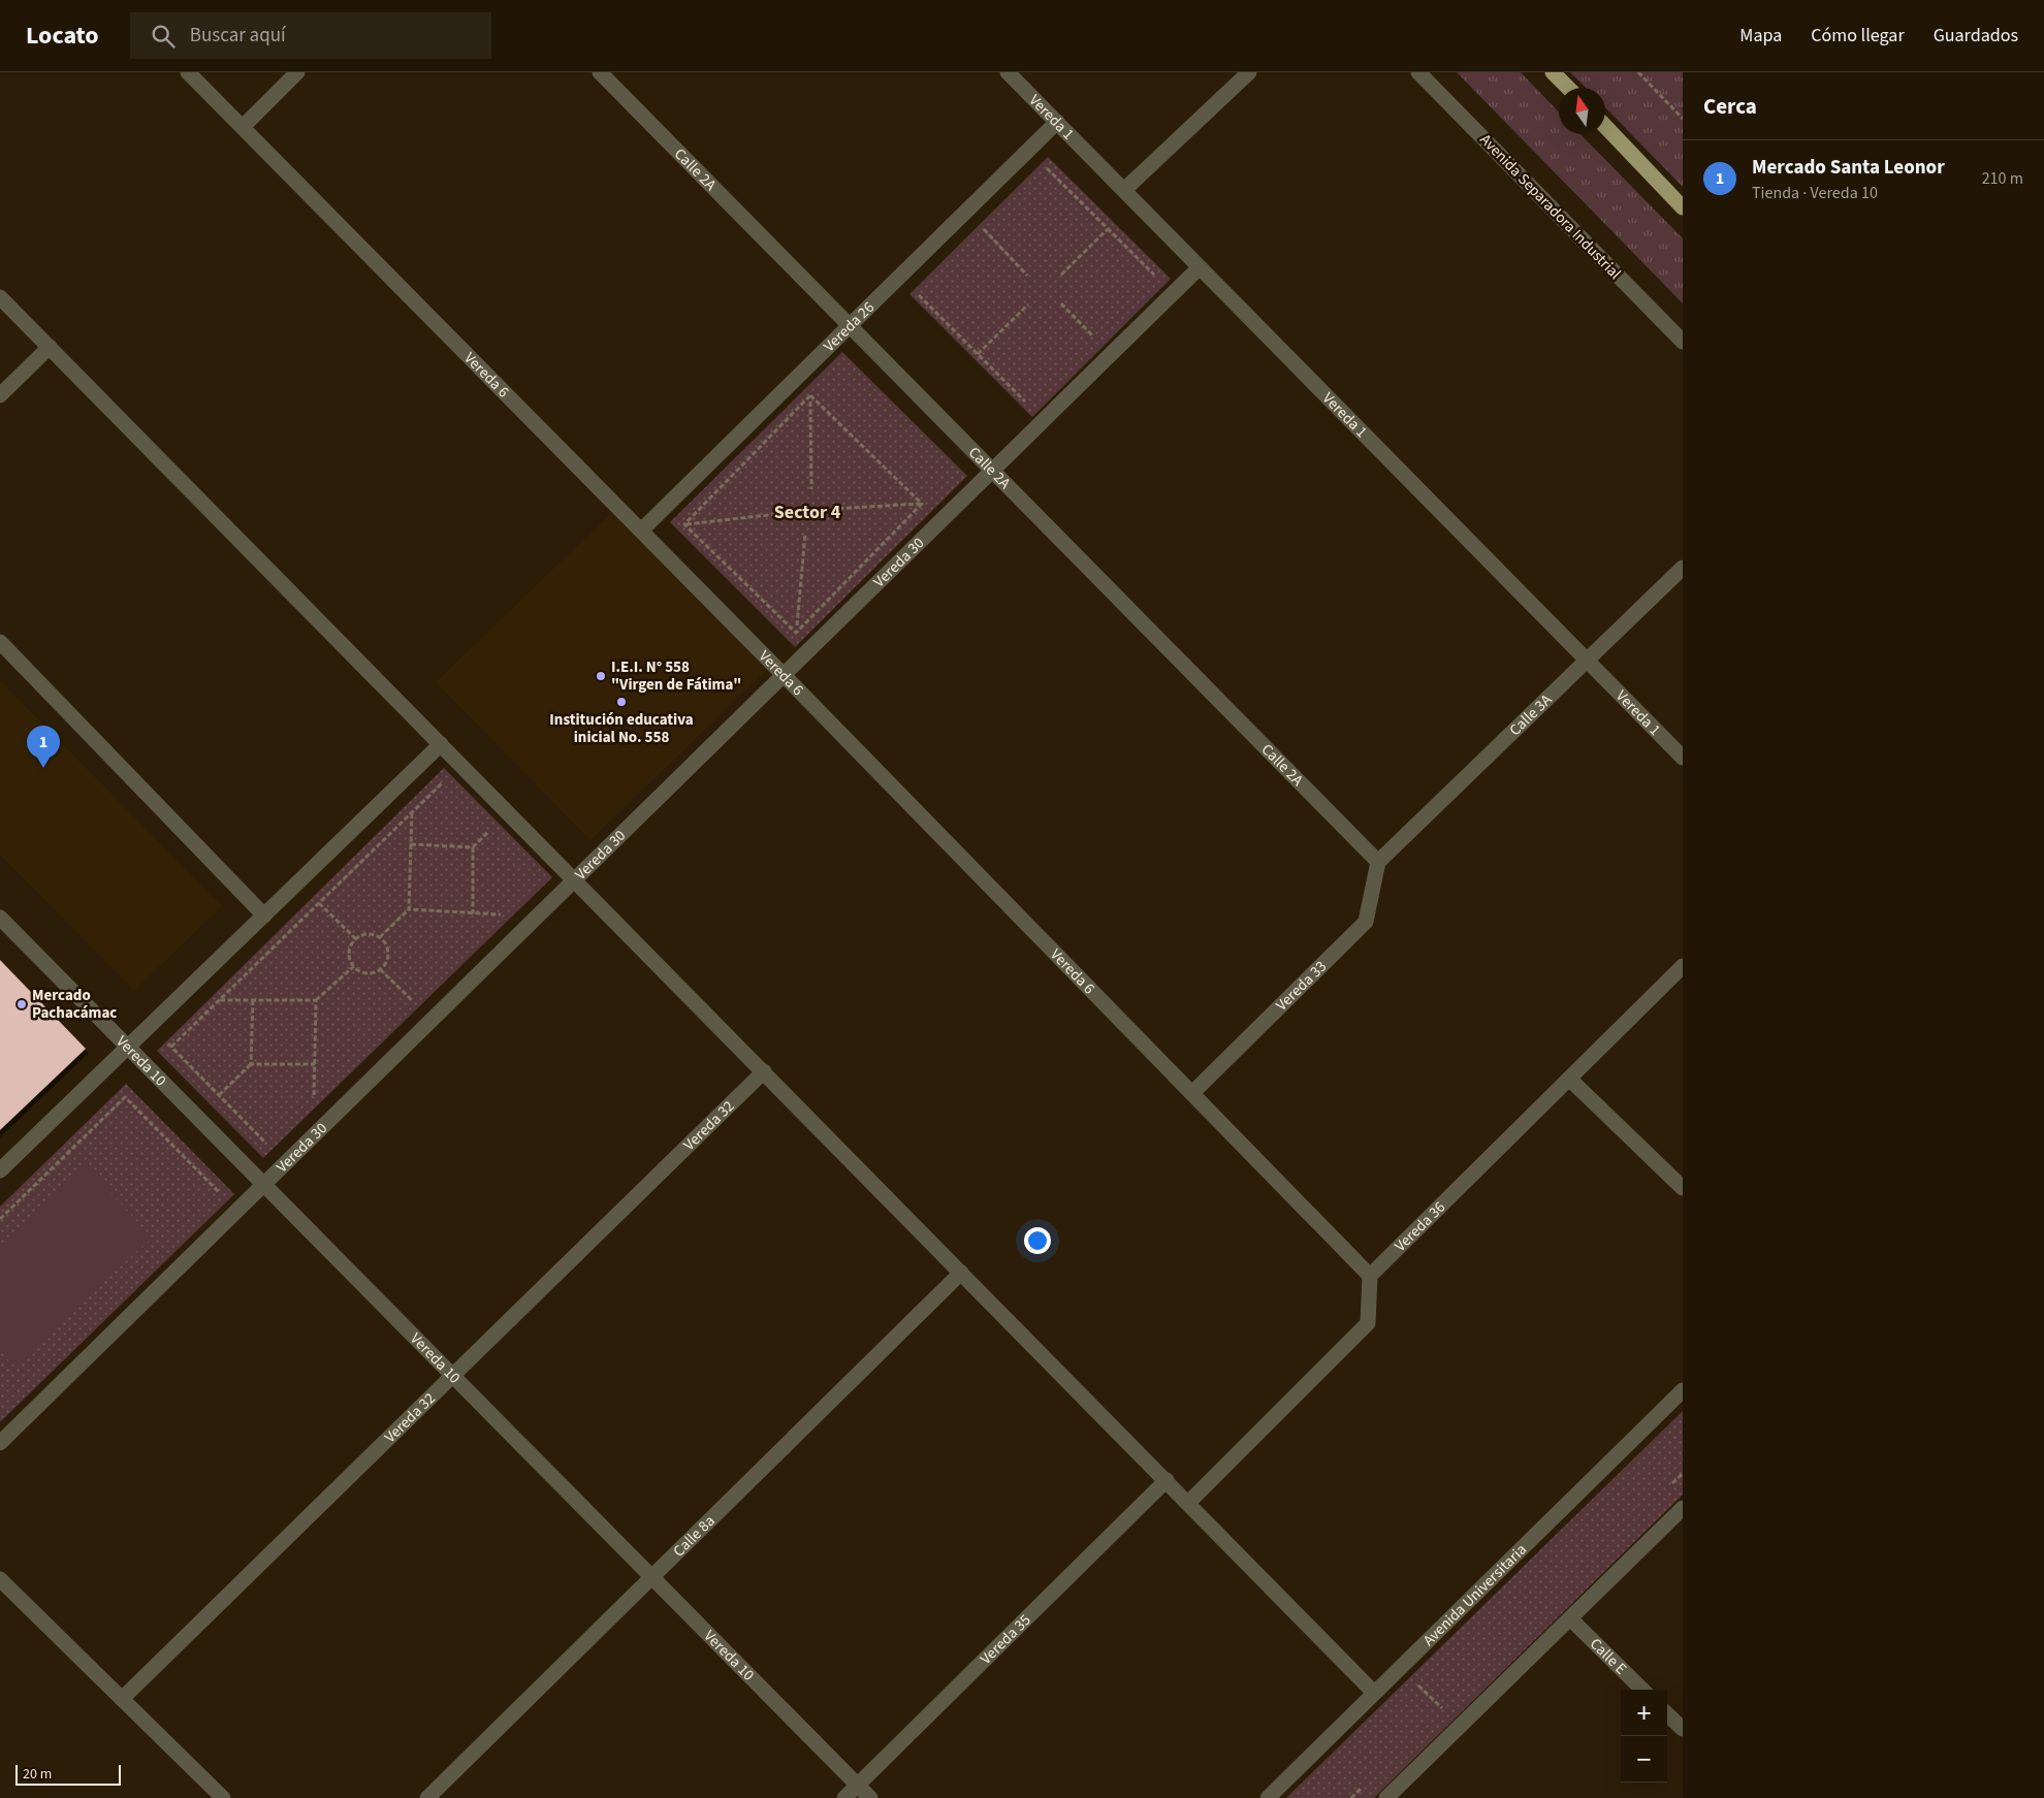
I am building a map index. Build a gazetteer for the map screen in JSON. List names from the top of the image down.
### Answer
{
  "streets": {
    "street": [
      "Vereda 1",
      "Calle 2A",
      "Avenida Separadora Industrial",
      "Vereda 26",
      "Vereda 6",
      "Vereda 30",
      "Calle 3A",
      "Vereda 33",
      "Vereda 10",
      "Vereda 32",
      "Vereda 36",
      "Calle 8a",
      "Avenida Universitaria",
      "Vereda 35",
      "Calle E"
    ]
  },
  "crossings": [
    ["Vereda 1", "Vereda 26"],
    ["Vereda 1", "Vereda 30"],
    ["Vereda 1", "Calle 3A"],
    ["Calle 2A", "Vereda 26"],
    ["Calle 2A", "Vereda 30"],
    ["Calle 2A", "Calle 3A"],
    ["Calle 2A", "Vereda 33"],
    ["Vereda 26", "Vereda 6"],
    ["Vereda 6", "Vereda 30"],
    ["Vereda 6", "Vereda 33"],
    ["Vereda 6", "Vereda 36"],
    ["Vereda 30", "Vereda 10"],
    ["Calle 3A", "Vereda 33"],
    ["Vereda 10", "Vereda 32"],
    ["Vereda 10", "Calle 8a"],
    ["Vereda 10", "Vereda 35"]
  ],
  "districts": ["Sector 4"],
  "places": ["I.E.I. N° 558 \"Virgen de Fátima\"", "Institución educativa inicial No. 558", "Mercado Pachacámac"],
  "scale_bar": "20 m",
  "north": "top",
  "page": {
    "header": "Locato",
    "search": "Buscar aquí",
    "nav": ["Mapa", "Cómo llegar", "Guardados"],
    "heading": "Cerca",
    "list": [
      {
        "mark": "1",
        "name": "Mercado Santa Leonor",
        "note": "Tienda · Vereda 10",
        "value": "210 m"
      }
    ],
    "pins": "1",
    "map_buttons": ["+", "−"],
    "scale": "20 m"
  }
}
